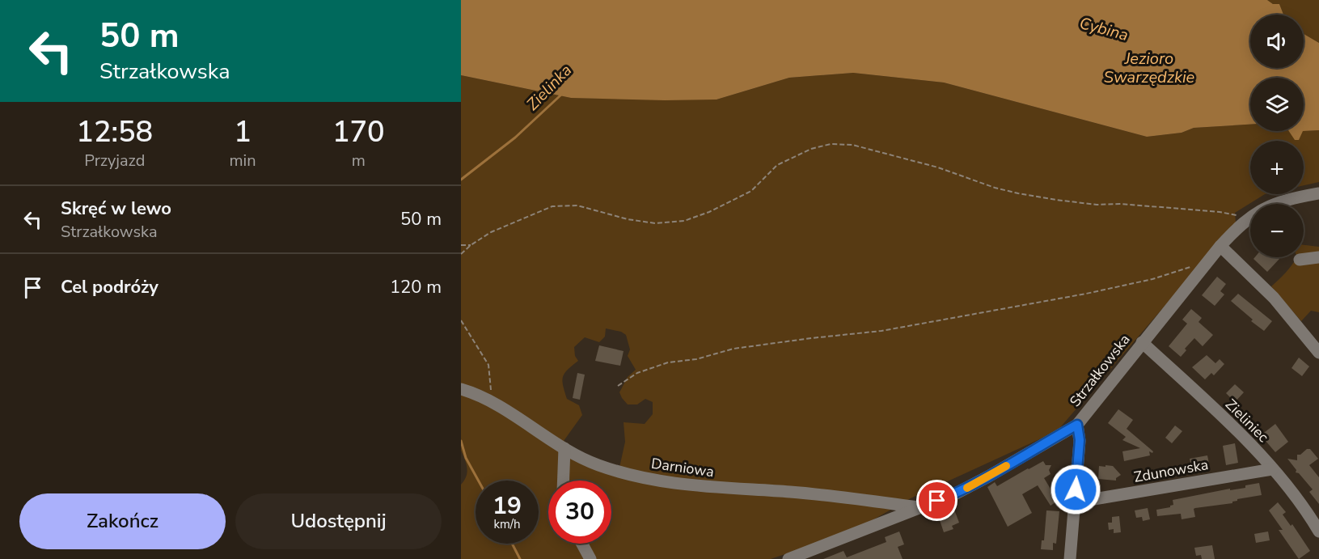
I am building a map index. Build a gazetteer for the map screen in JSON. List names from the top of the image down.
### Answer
{
  "streets": {
    "street": [
      "Strzałkowska",
      "Zieliniec",
      "Darniowa",
      "Zdunowska"
    ]
  },
  "crossings": [
    ["Strzałkowska", "Zieliniec"],
    ["Strzałkowska", "Darniowa"],
    ["Zieliniec", "Zdunowska"]
  ],
  "water": ["Cybina", "Jezioro Swarzędzkie", "Zielinka"],
  "page": {
    "turn": ["50 m", "Strzałkowska"],
    "map_buttons": ["+", "−"],
    "eta": [
      "12:58",
      "Przyjazd",
      "1",
      "min",
      "170",
      "m"
    ],
    "list": [
      {
        "name": "Skręć w lewo",
        "note": "Strzałkowska",
        "value": "50 m"
      },
      {
        "name": "Cel podróży",
        "value": "120 m"
      }
    ],
    "speed": "19 km/h",
    "limit": "30",
    "buttons": ["Zakończ", "Udostępnij"]
  }
}
